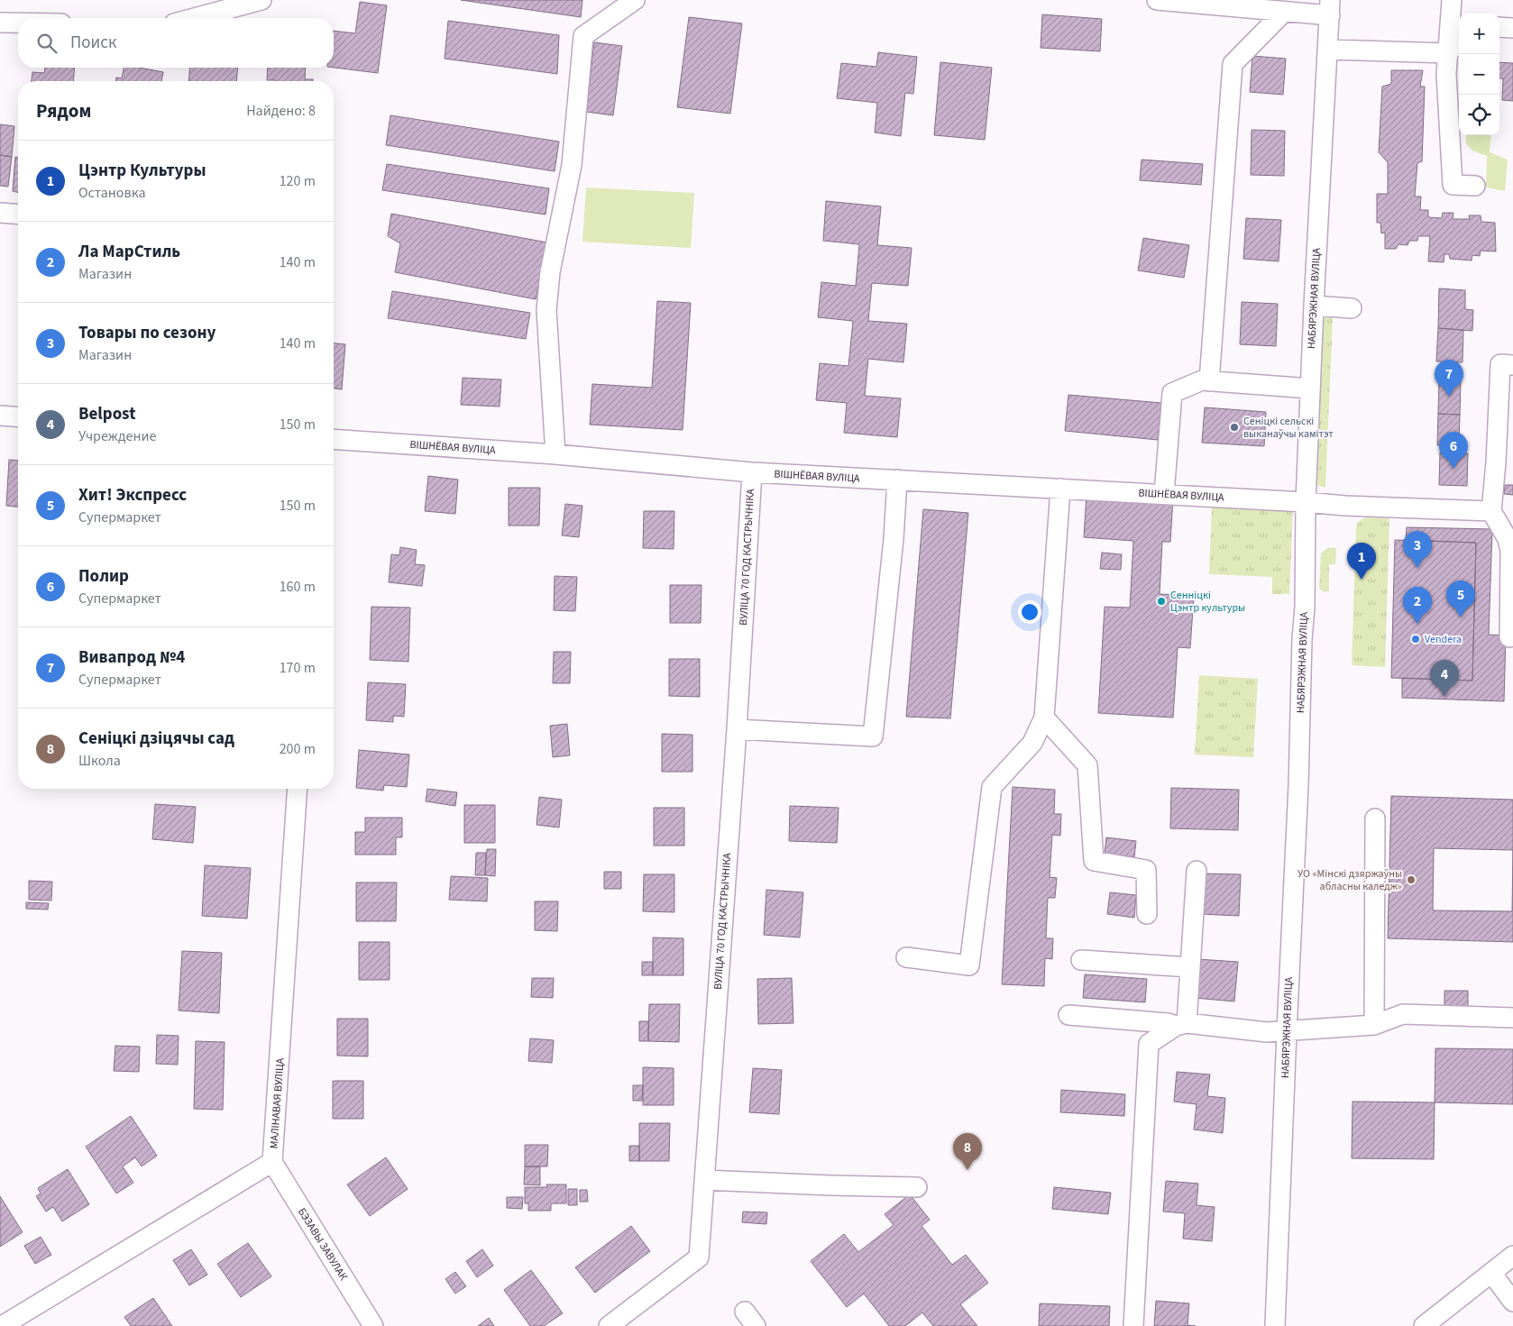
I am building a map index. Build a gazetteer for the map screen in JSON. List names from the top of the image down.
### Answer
{
  "streets": {
    "street": [
      "НАБЯРЭЖНАЯ ВУЛІЦА",
      "ВІШНЁВАЯ ВУЛІЦА",
      "ВУЛІЦА 70 ГОД КАСТРЫЧНІКА",
      "МАЛІНАВАЯ ВУЛІЦА",
      "БЭЗАВЫ ЗАВУЛАК"
    ]
  },
  "crossings": [
    ["НАБЯРЭЖНАЯ ВУЛІЦА", "ВІШНЁВАЯ ВУЛІЦА"],
    ["ВІШНЁВАЯ ВУЛІЦА", "ВУЛІЦА 70 ГОД КАСТРЫЧНІКА"],
    ["МАЛІНАВАЯ ВУЛІЦА", "БЭЗАВЫ ЗАВУЛАК"]
  ],
  "places": [
    "Сеніцкі сельскі выканаўчы камітэт",
    "Сенніцкі Цэнтр культуры",
    "Vendera",
    "УО «Мінскі дзяржаўны абласны каледж»"
  ],
  "page": {
    "map_buttons": ["+", "−"],
    "search": "Поиск",
    "heading": ["Рядом", "Найдено: 8"],
    "list": [
      {
        "mark": "1",
        "name": "Цэнтр Культуры",
        "note": "Остановка",
        "value": "120 m"
      },
      {
        "mark": "2",
        "name": "Ла МарСтиль",
        "note": "Магазин",
        "value": "140 m"
      },
      {
        "mark": "3",
        "name": "Товары по сезону",
        "note": "Магазин",
        "value": "140 m"
      },
      {
        "mark": "4",
        "name": "Belpost",
        "note": "Учреждение",
        "value": "150 m"
      },
      {
        "mark": "5",
        "name": "Хит! Экспресс",
        "note": "Супермаркет",
        "value": "150 m"
      },
      {
        "mark": "6",
        "name": "Полир",
        "note": "Супермаркет",
        "value": "160 m"
      },
      {
        "mark": "7",
        "name": "Вивапрод №4",
        "note": "Супермаркет",
        "value": "170 m"
      },
      {
        "mark": "8",
        "name": "Сеніцкі дзіцячы сад",
        "note": "Школа",
        "value": "200 m"
      }
    ],
    "pins": [
      "7",
      "6",
      "3",
      "1",
      "5",
      "2",
      "4",
      "8"
    ]
  }
}
